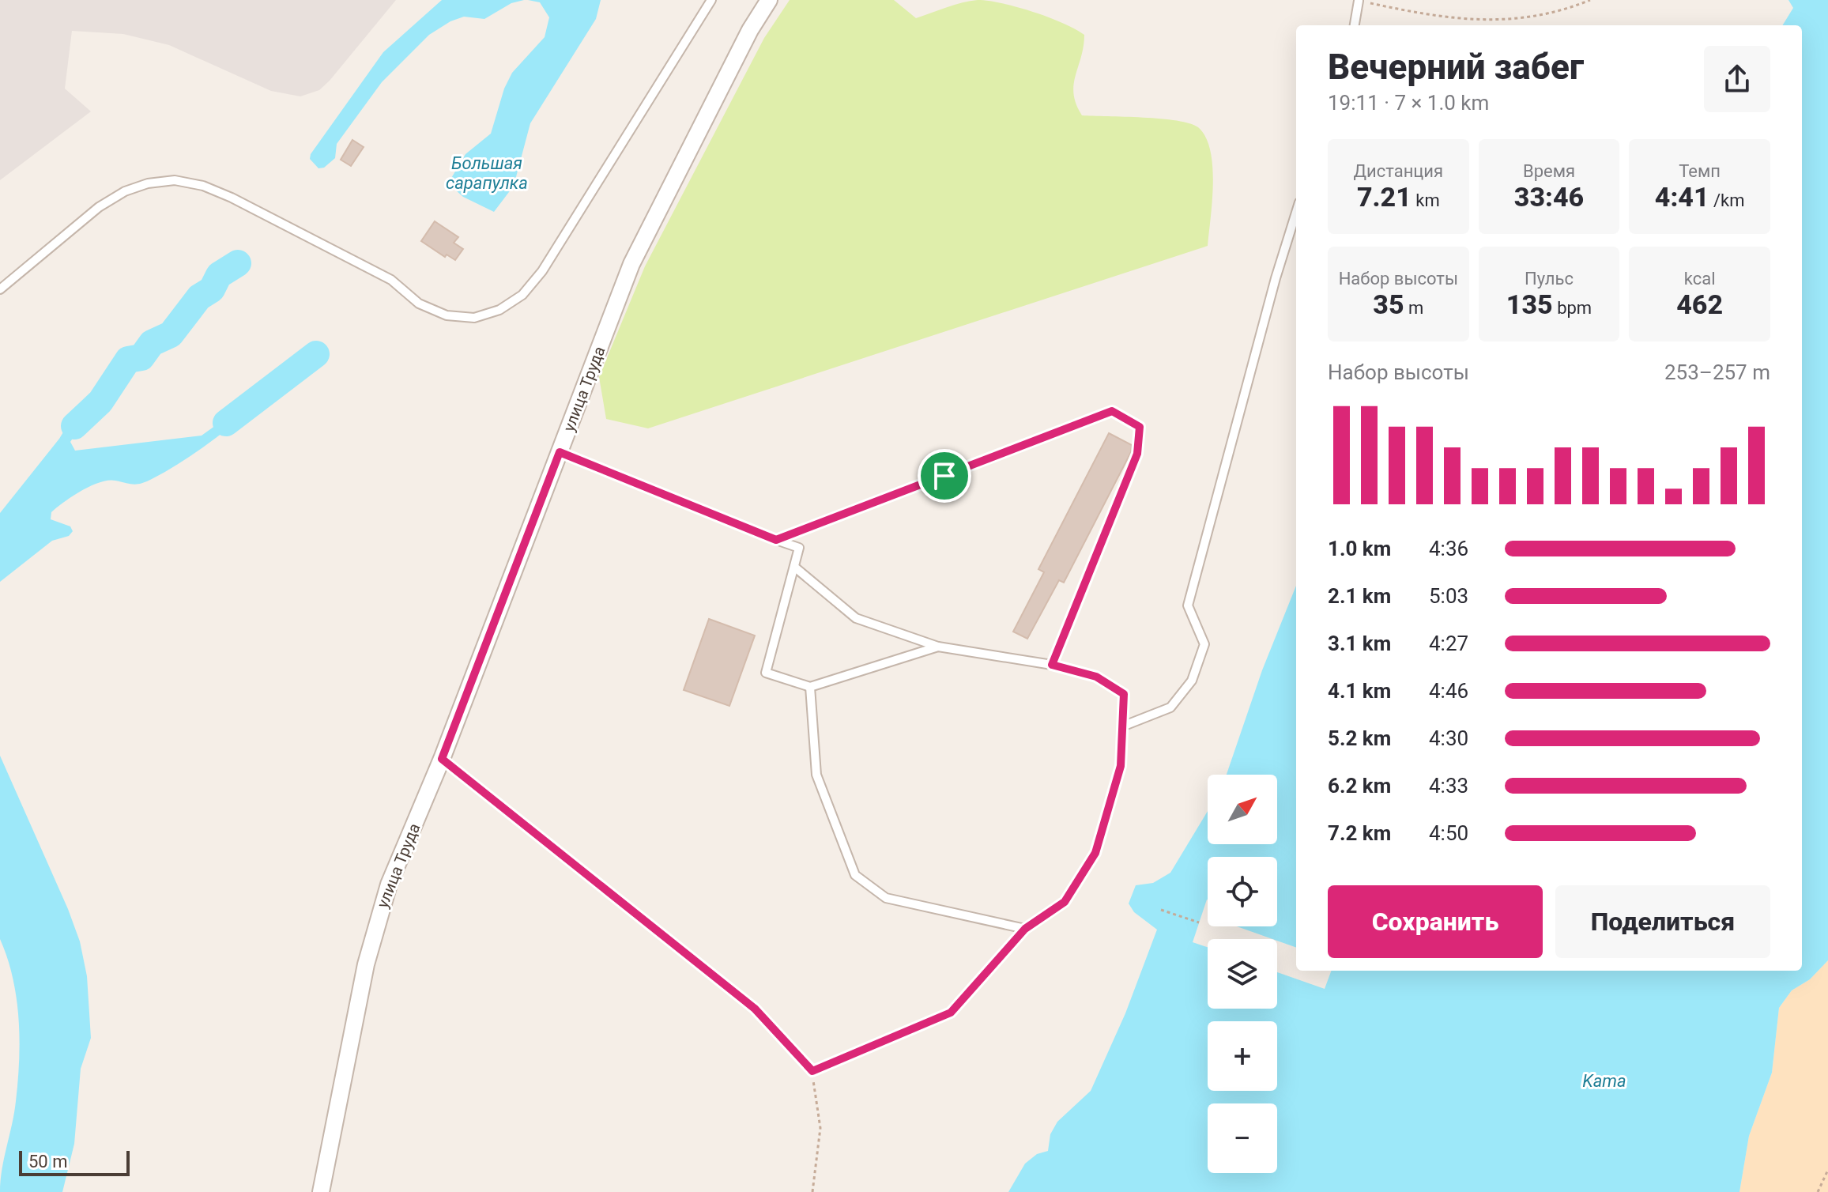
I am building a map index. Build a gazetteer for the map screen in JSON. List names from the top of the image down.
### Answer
{
  "streets": {
    "street": ["улица Труда"]
  },
  "water": ["Большая сарапулка", "Kama"],
  "scale_bar": "50 m",
  "north": "top right",
  "page": {
    "heading": ["Вечерний забег", "19:11 · 7 × 1.0 km"],
    "stats": [
      ["Дистанция", "7.21 km"],
      ["Время", "33:46"],
      ["Темп", "4:41 /km"],
      ["Набор высоты", "35 m"],
      ["Пульс", "135 bpm"],
      ["kcal", "462"]
    ],
    "chart": ["Набор высоты", "253–257 m"],
    "list": [
      {
        "name": "1.0 km",
        "note": "4:36"
      },
      {
        "name": "2.1 km",
        "note": "5:03"
      },
      {
        "name": "3.1 km",
        "note": "4:27"
      },
      {
        "name": "4.1 km",
        "note": "4:46"
      },
      {
        "name": "5.2 km",
        "note": "4:30"
      },
      {
        "name": "6.2 km",
        "note": "4:33"
      },
      {
        "name": "7.2 km",
        "note": "4:50"
      }
    ],
    "map_buttons": ["+", "−"],
    "buttons": ["Сохранить", "Поделиться"],
    "scale": "50 m"
  }
}
